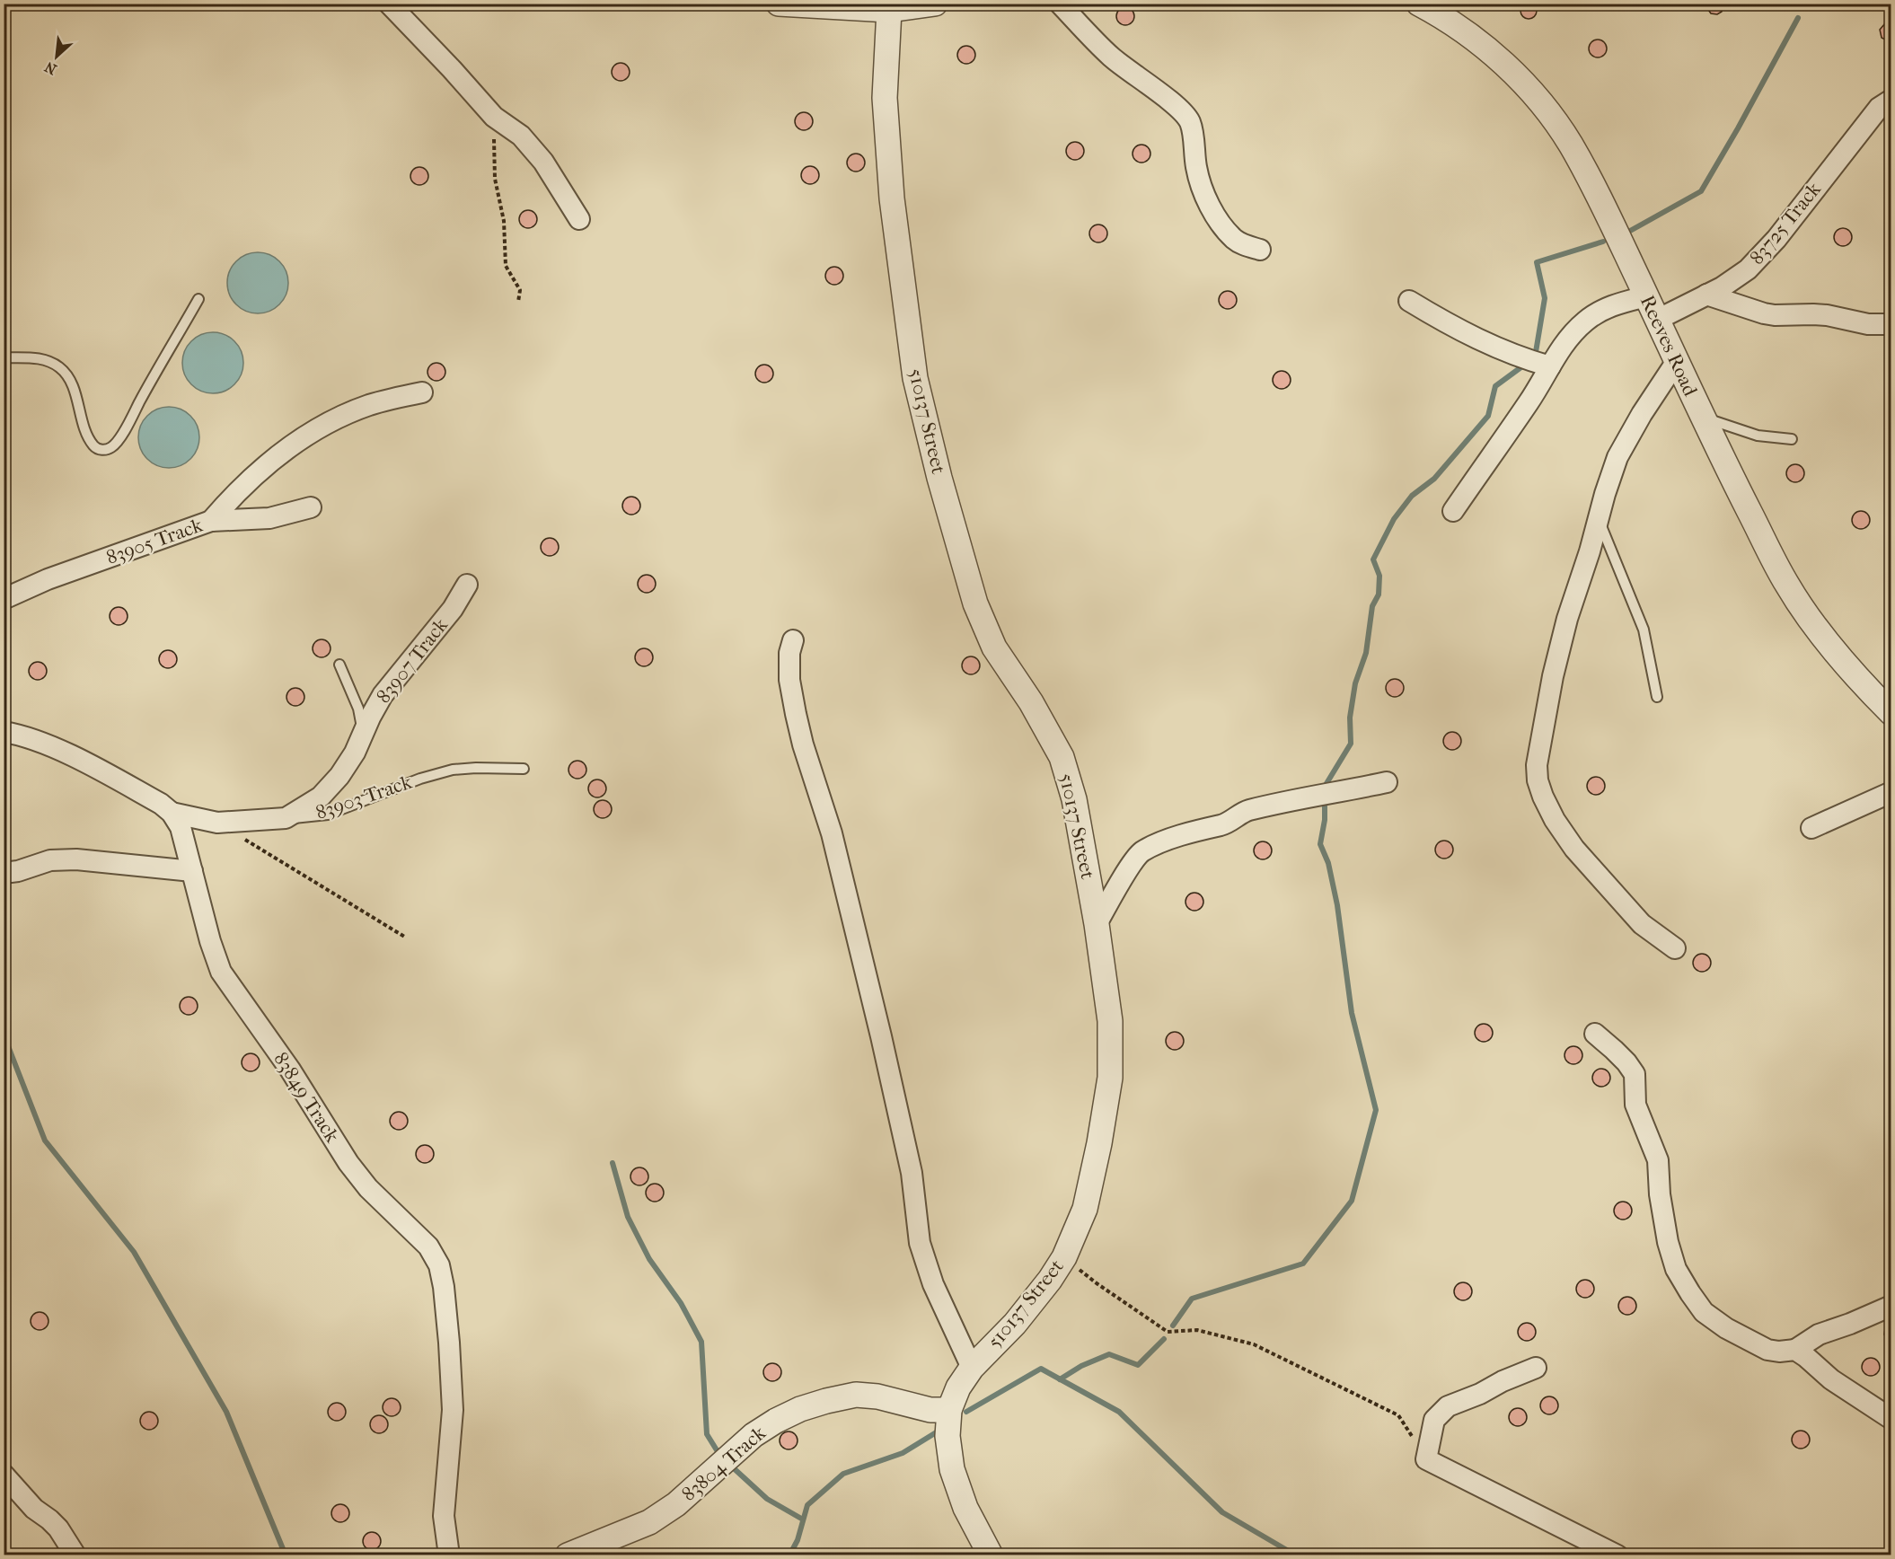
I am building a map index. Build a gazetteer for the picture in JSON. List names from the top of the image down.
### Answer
{
  "streets": {
    "street": [
      "83725 Track",
      "Reeves Road",
      "510137 Street",
      "83905 Track",
      "83907 Track",
      "83903 Track",
      "83849 Track",
      "83804 Track"
    ]
  },
  "crossings": [
    ["83725 Track", "Reeves Road"],
    ["510137 Street", "83804 Track"],
    ["83907 Track", "83903 Track"],
    ["83903 Track", "83849 Track"]
  ],
  "north": "bottom left"
}
